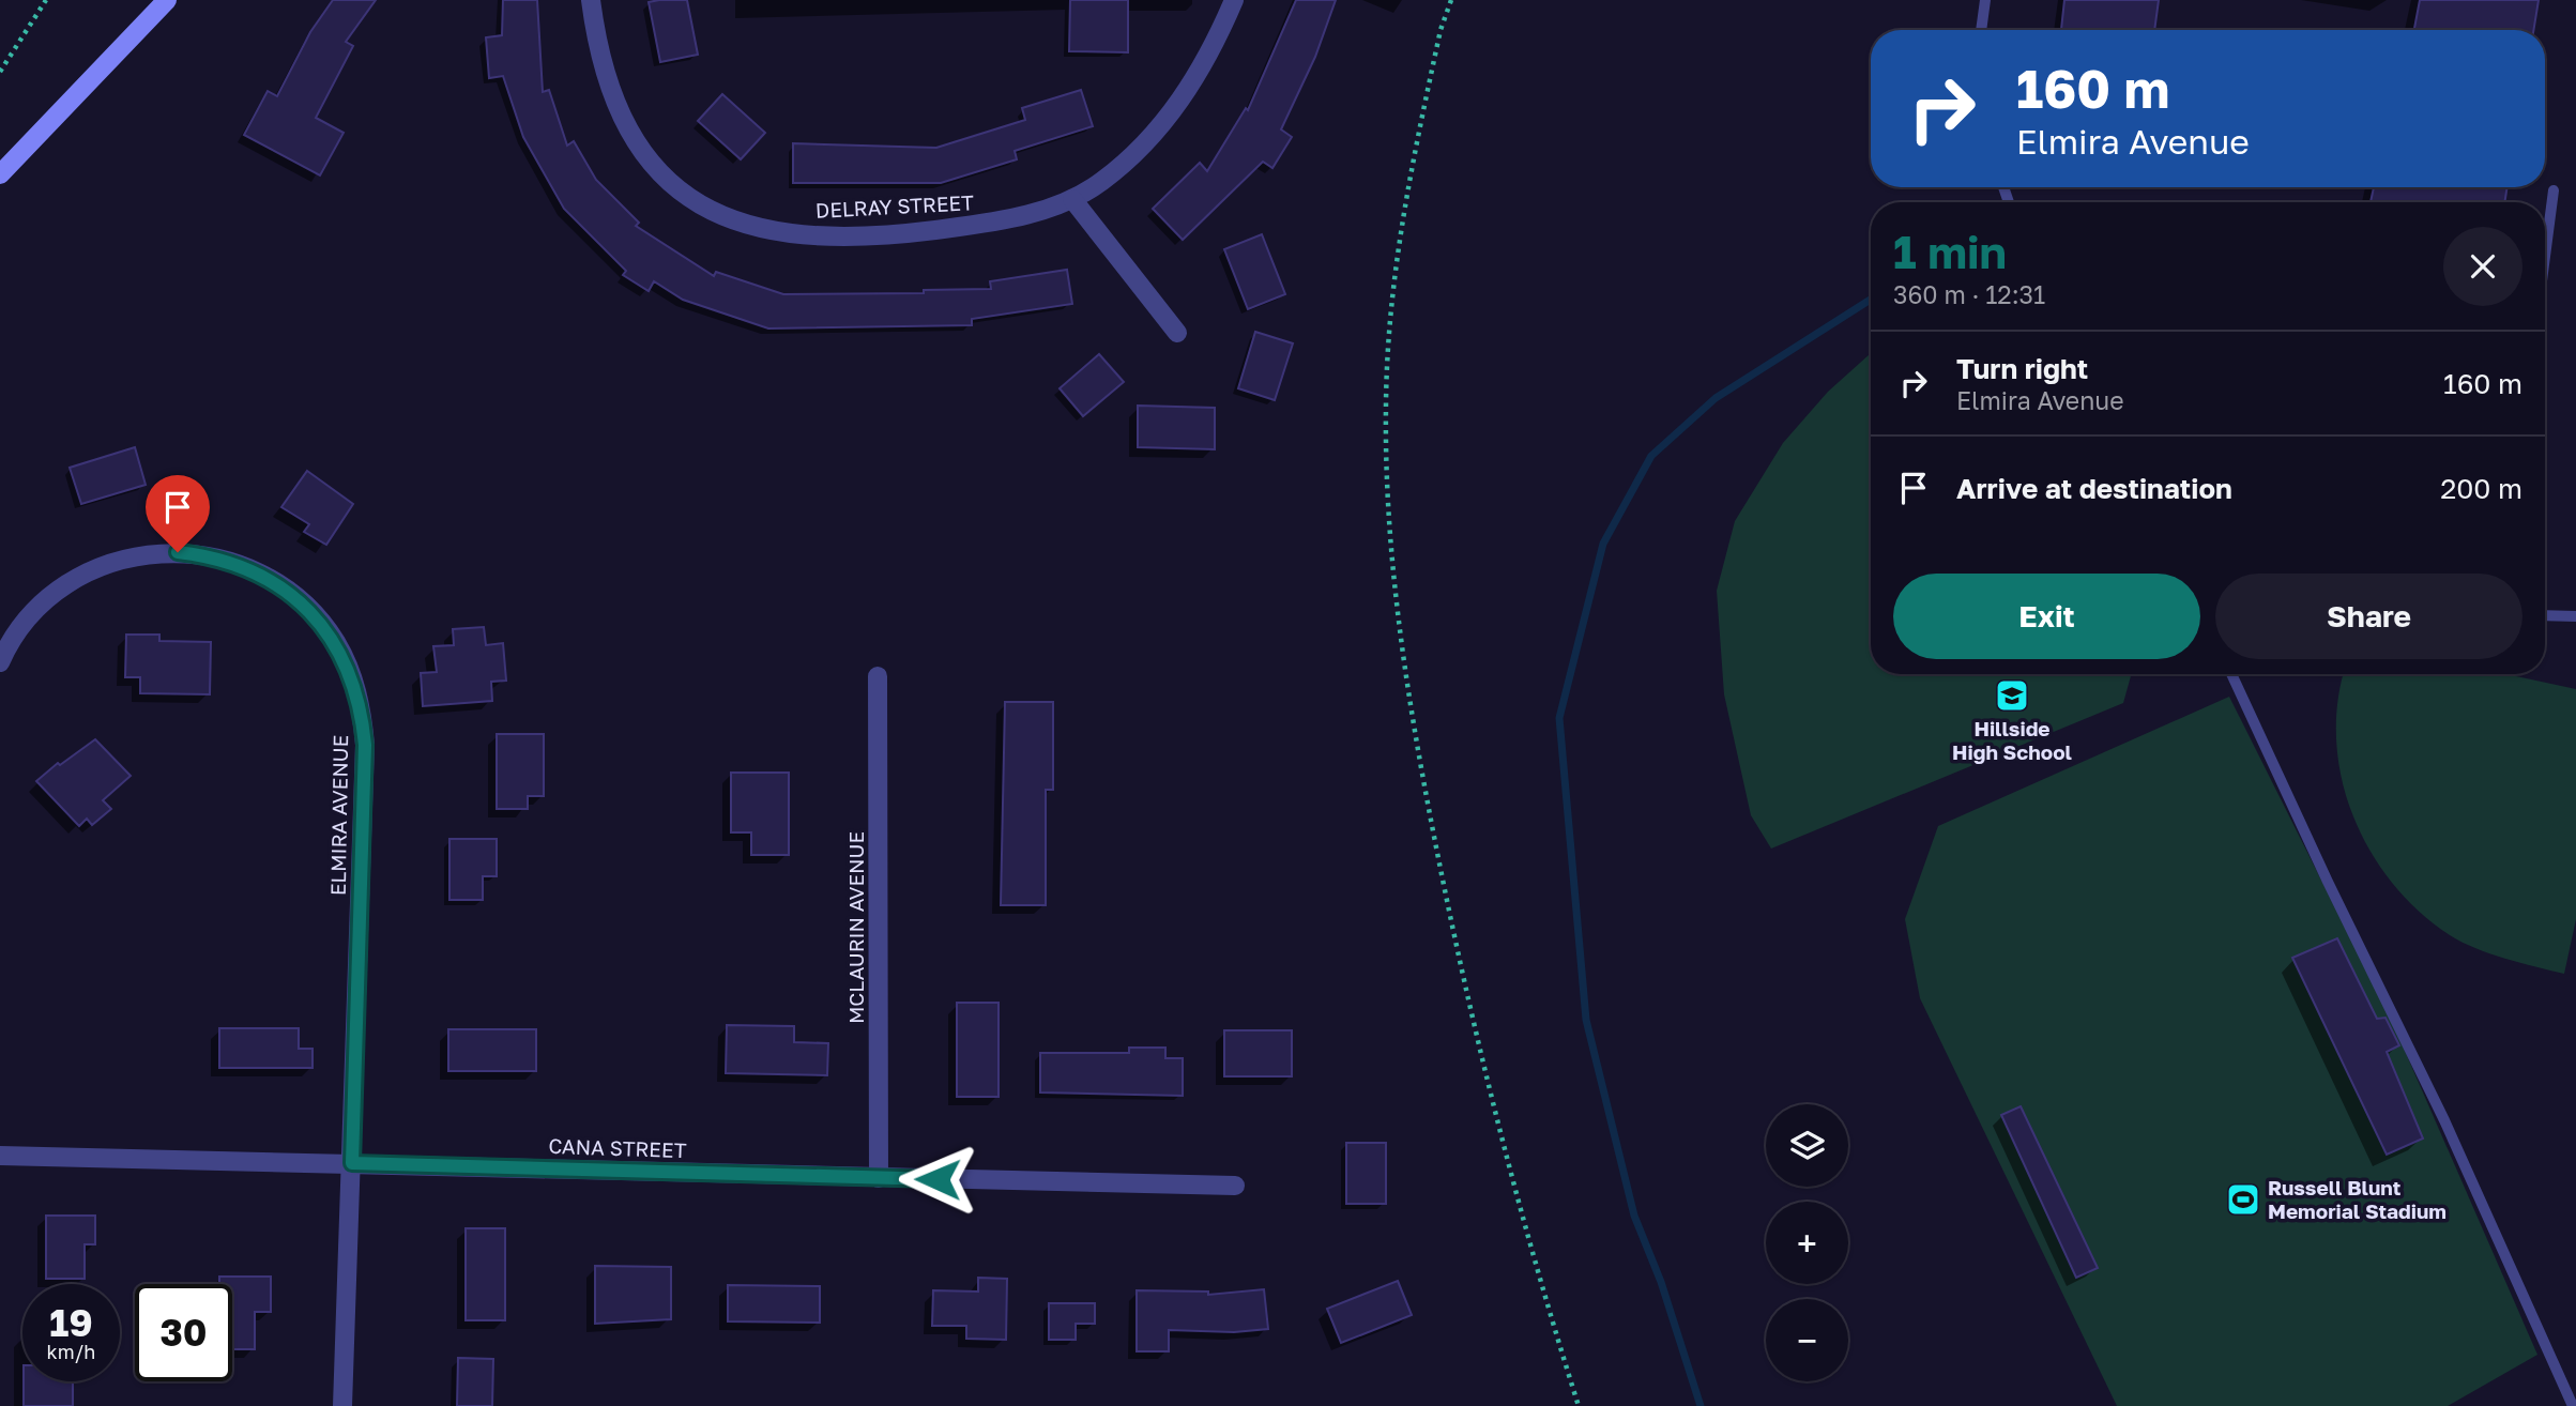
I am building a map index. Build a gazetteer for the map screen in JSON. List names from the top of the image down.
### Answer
{
  "streets": {
    "street": [
      "DELRAY STREET",
      "ELMIRA AVENUE",
      "MCLAURIN AVENUE",
      "CANA STREET"
    ]
  },
  "crossings": [
    ["ELMIRA AVENUE", "CANA STREET"],
    ["MCLAURIN AVENUE", "CANA STREET"]
  ],
  "places": {
    "school or university": ["Hillside High School"],
    "sports": ["Russell Blunt Memorial Stadium"]
  },
  "page": {
    "turn": ["160 m", "Elmira Avenue"],
    "heading": ["1 min", "360 m · 12:31"],
    "list": [
      {
        "name": "Turn right",
        "note": "Elmira Avenue",
        "value": "160 m"
      },
      {
        "name": "Arrive at destination",
        "value": "200 m"
      }
    ],
    "buttons": ["Exit", "Share"],
    "map_buttons": ["+", "−"],
    "speed": "19 km/h",
    "limit": "30"
  }
}
